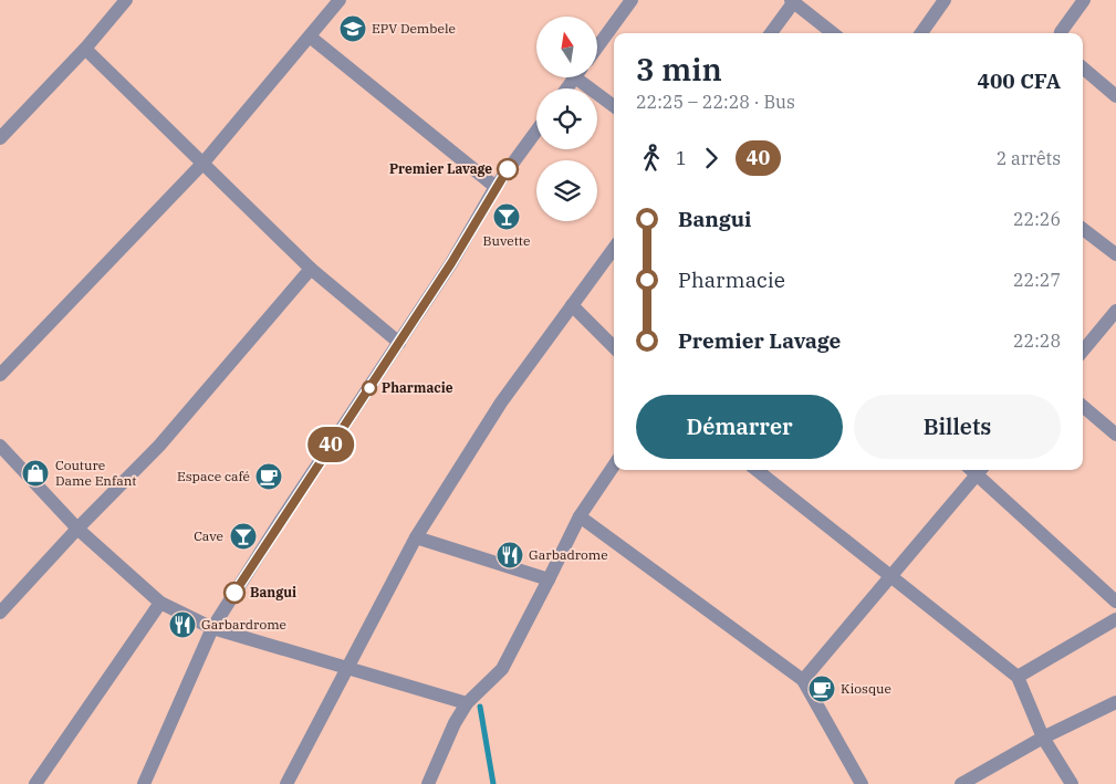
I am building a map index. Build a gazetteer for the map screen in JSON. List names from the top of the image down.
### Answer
{
  "places": {
    "school or university": ["EPV Dembele"],
    "other": ["Premier Lavage", "Pharmacie", "Bangui"],
    "bar": ["Buvette", "Cave"],
    "shop": ["Couture Dame Enfant"],
    "cafe": ["Espace café", "Kiosque"],
    "restaurant": ["Garbadrome", "Garbardrome"]
  },
  "lines": ["bus line 40"],
  "north": "top",
  "page": {
    "on_map": "40",
    "heading": ["3 min", "22:25 – 22:28 · Bus", "400 CFA"],
    "legs": ["1", "40", "2 arrêts"],
    "list": [
      {
        "name": "Bangui",
        "value": "22:26"
      },
      {
        "name": "Pharmacie",
        "value": "22:27"
      },
      {
        "name": "Premier Lavage",
        "value": "22:28"
      }
    ],
    "buttons": ["Démarrer", "Billets"]
  }
}
